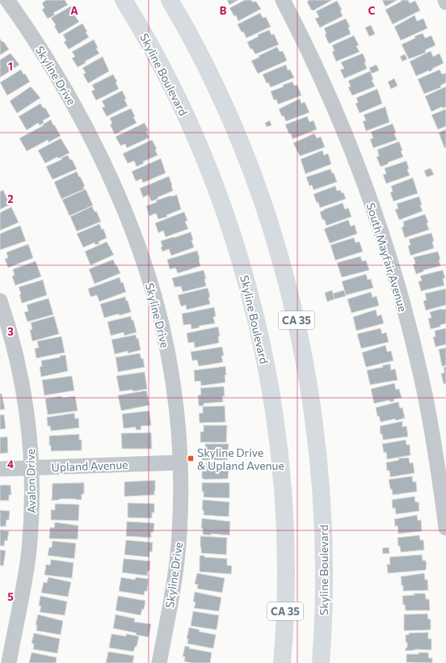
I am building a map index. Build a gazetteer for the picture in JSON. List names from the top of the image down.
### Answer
{
  "streets": {
    "main road": ["Skyline Boulevard", "CA 35"],
    "street": [
      "Skyline Drive",
      "South Mayfair Avenue",
      "Upland Avenue",
      "Avalon Drive"
    ]
  },
  "crossings": [
    ["Skyline Drive", "Upland Avenue"],
    ["Upland Avenue", "Avalon Drive"]
  ],
  "places": {
    "transit": ["Skyline Drive & Upland Avenue"]
  },
  "grid": {
    "columns": ["A", "B", "C"],
    "rows": [
      "1",
      "2",
      "3",
      "4",
      "5"
    ]
  }
}
